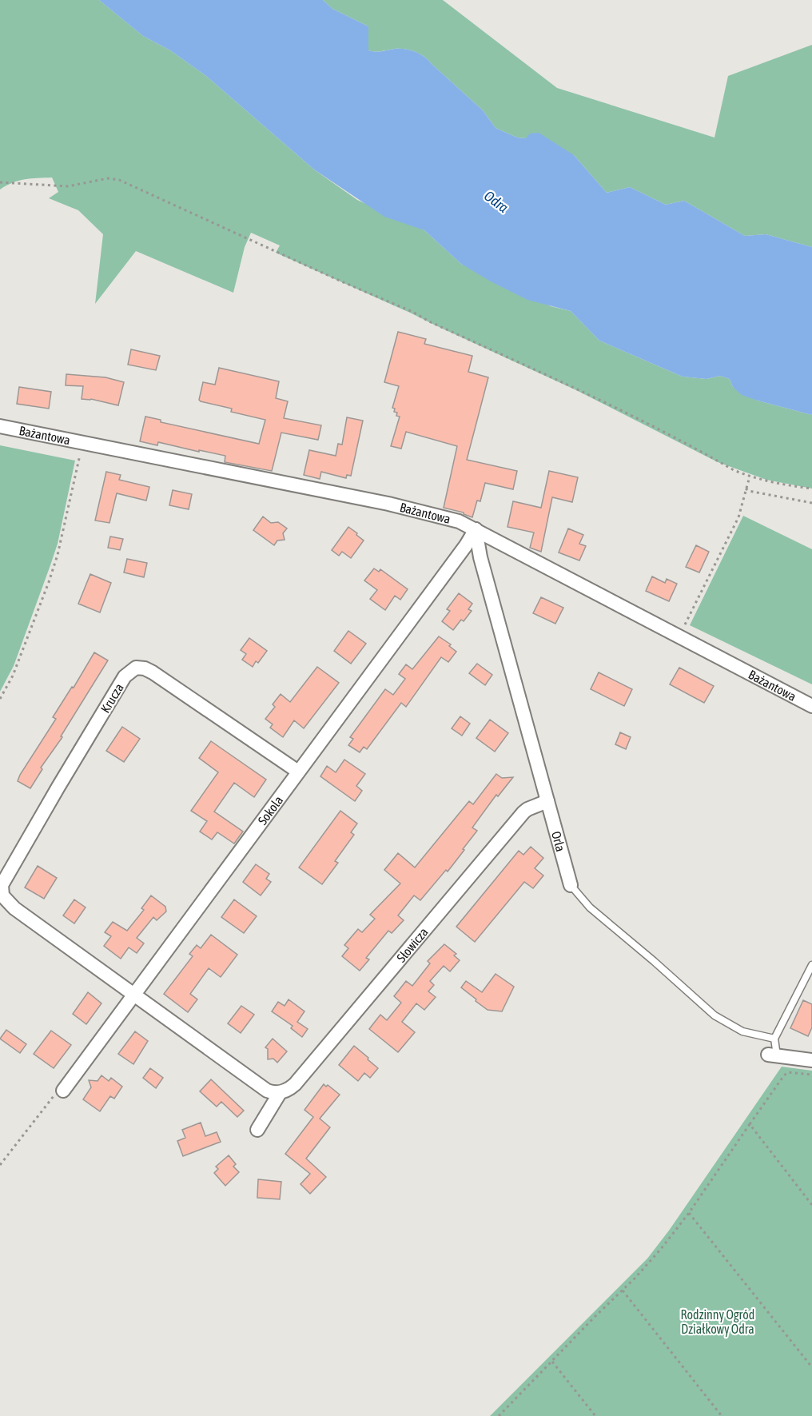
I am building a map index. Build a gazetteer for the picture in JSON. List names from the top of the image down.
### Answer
{
  "streets": {
    "street": [
      "Bażantowa",
      "Krucza",
      "Sokola",
      "Orla",
      "Słowicza"
    ]
  },
  "crossings": [
    ["Bażantowa", "Sokola"],
    ["Bażantowa", "Orla"],
    ["Krucza", "Sokola"],
    ["Sokola", "Orla"],
    ["Orla", "Słowicza"]
  ],
  "water": ["Odra"],
  "parks": ["Rodzinny Ogród Działkowy Odra"]
}
